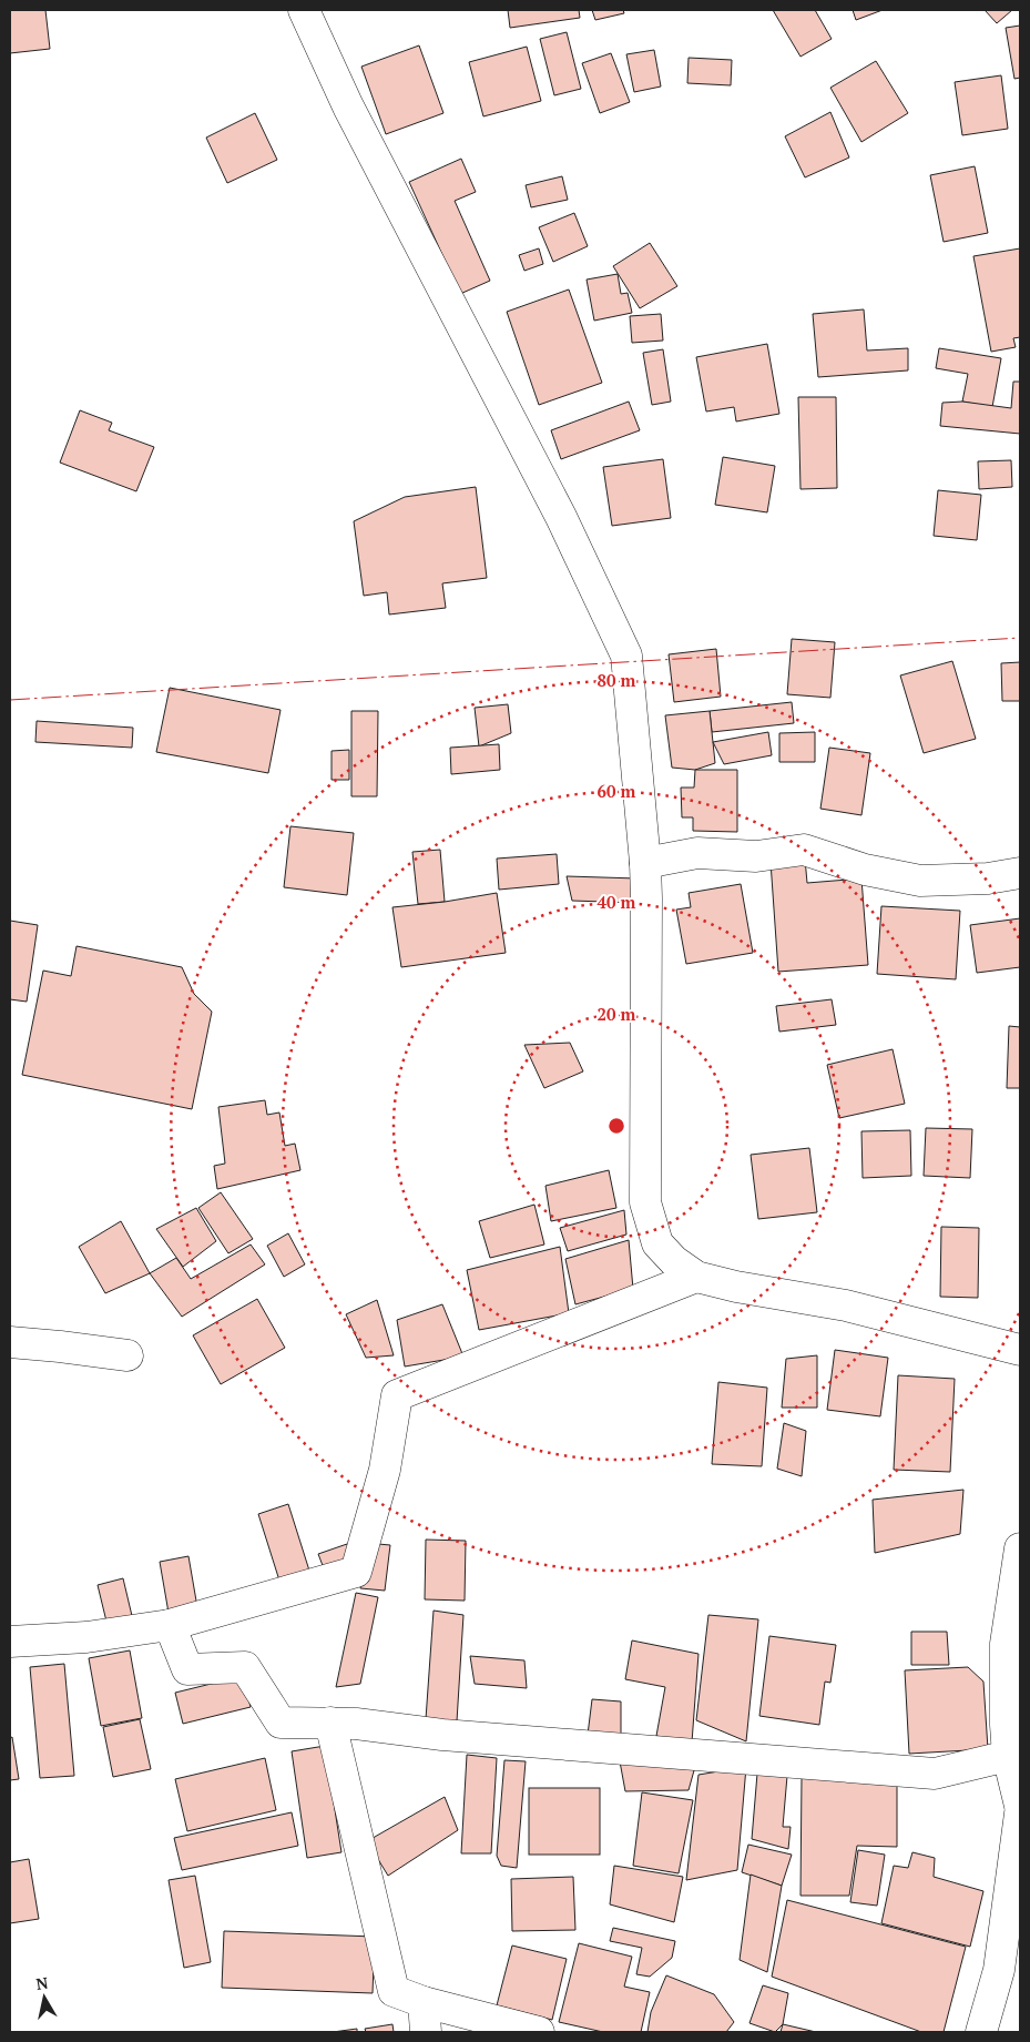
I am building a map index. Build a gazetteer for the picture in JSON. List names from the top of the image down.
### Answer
{
  "north": "top",
  "rings": [
    "80 m",
    "60 m",
    "40 m",
    "20 m"
  ]
}
